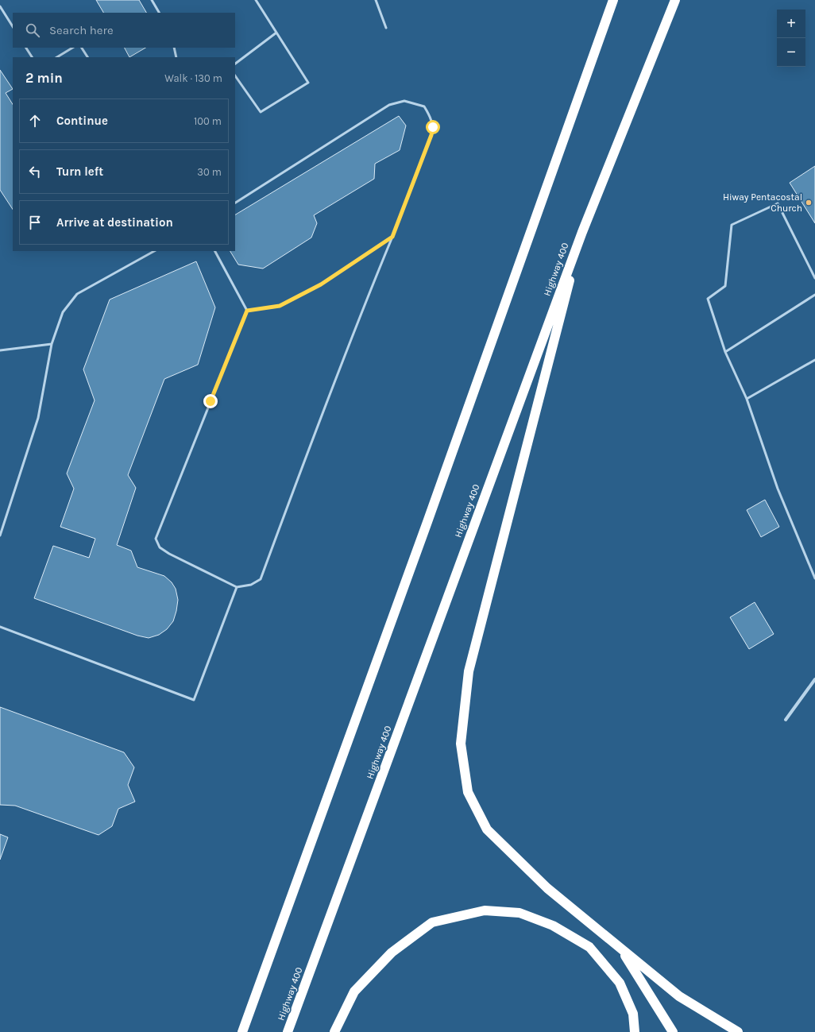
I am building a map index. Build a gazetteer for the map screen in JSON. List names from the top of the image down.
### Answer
{
  "streets": {
    "highway": ["Highway 400"]
  },
  "places": ["Hiway Pentacostal Church"],
  "page": {
    "map_buttons": ["+", "−"],
    "search": "Search here",
    "heading": ["2 min", "Walk · 130 m"],
    "list": [
      ["Continue", "100 m"],
      ["Turn left", "30 m"],
      "Arrive at destination"
    ]
  }
}
